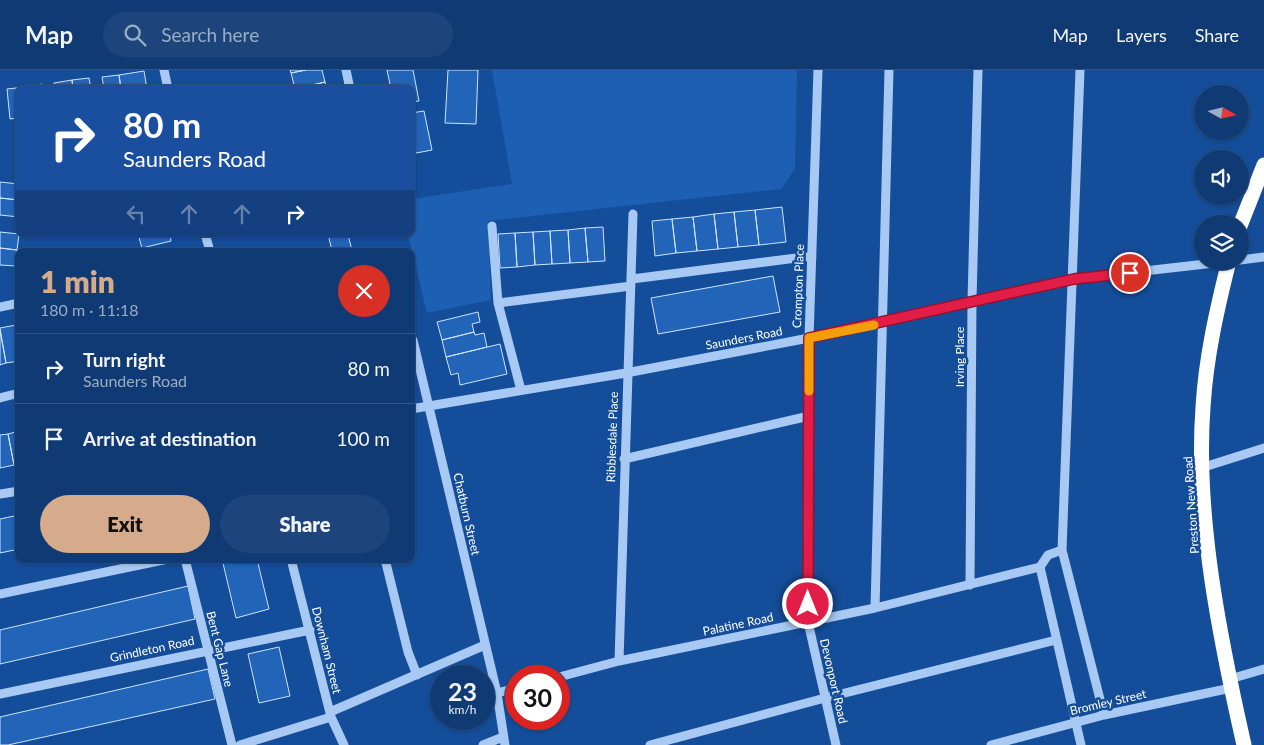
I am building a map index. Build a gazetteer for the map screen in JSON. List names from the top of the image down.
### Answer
{
  "streets": {
    "highway": ["Preston New Road"],
    "street": [
      "Crompton Place",
      "Saunders Road",
      "Irving Place",
      "Ribblesdale Place",
      "Chatburn Street",
      "Palatine Road",
      "Grindleton Road",
      "Bent Gap Lane",
      "Downham Street",
      "Devonport Road",
      "Bromley Street"
    ]
  },
  "crossings": [
    ["Crompton Place", "Saunders Road"],
    ["Crompton Place", "Palatine Road"],
    ["Crompton Place", "Devonport Road"],
    ["Saunders Road", "Irving Place"],
    ["Saunders Road", "Ribblesdale Place"],
    ["Saunders Road", "Chatburn Street"],
    ["Irving Place", "Palatine Road"],
    ["Ribblesdale Place", "Palatine Road"],
    ["Preston New Road", "Bromley Street"],
    ["Palatine Road", "Devonport Road"],
    ["Grindleton Road", "Bent Gap Lane"],
    ["Grindleton Road", "Downham Street"]
  ],
  "north": "right",
  "page": {
    "header": "Map",
    "search": "Search here",
    "nav": ["Map", "Layers", "Share"],
    "turn": ["80 m", "Saunders Road"],
    "heading": ["1 min", "180 m · 11:18"],
    "list": [
      {
        "name": "Turn right",
        "note": "Saunders Road",
        "value": "80 m"
      },
      {
        "name": "Arrive at destination",
        "value": "100 m"
      }
    ],
    "buttons": ["Exit", "Share"],
    "speed": "23 km/h",
    "limit": "30"
  }
}
